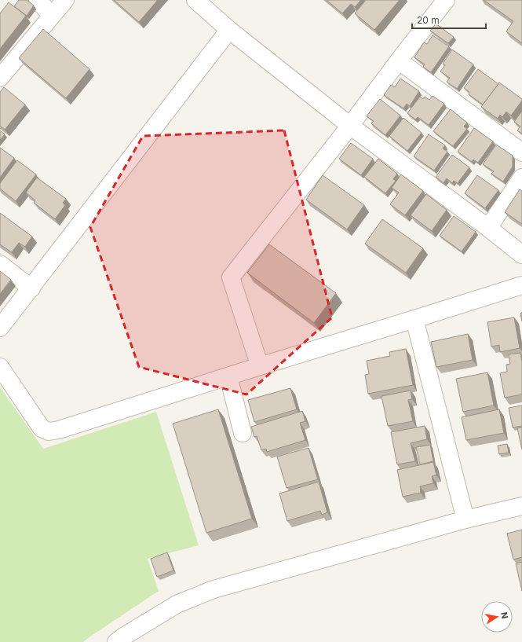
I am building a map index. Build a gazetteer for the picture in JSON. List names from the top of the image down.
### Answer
{
  "scale_bar": "20 m",
  "north": "right"
}
